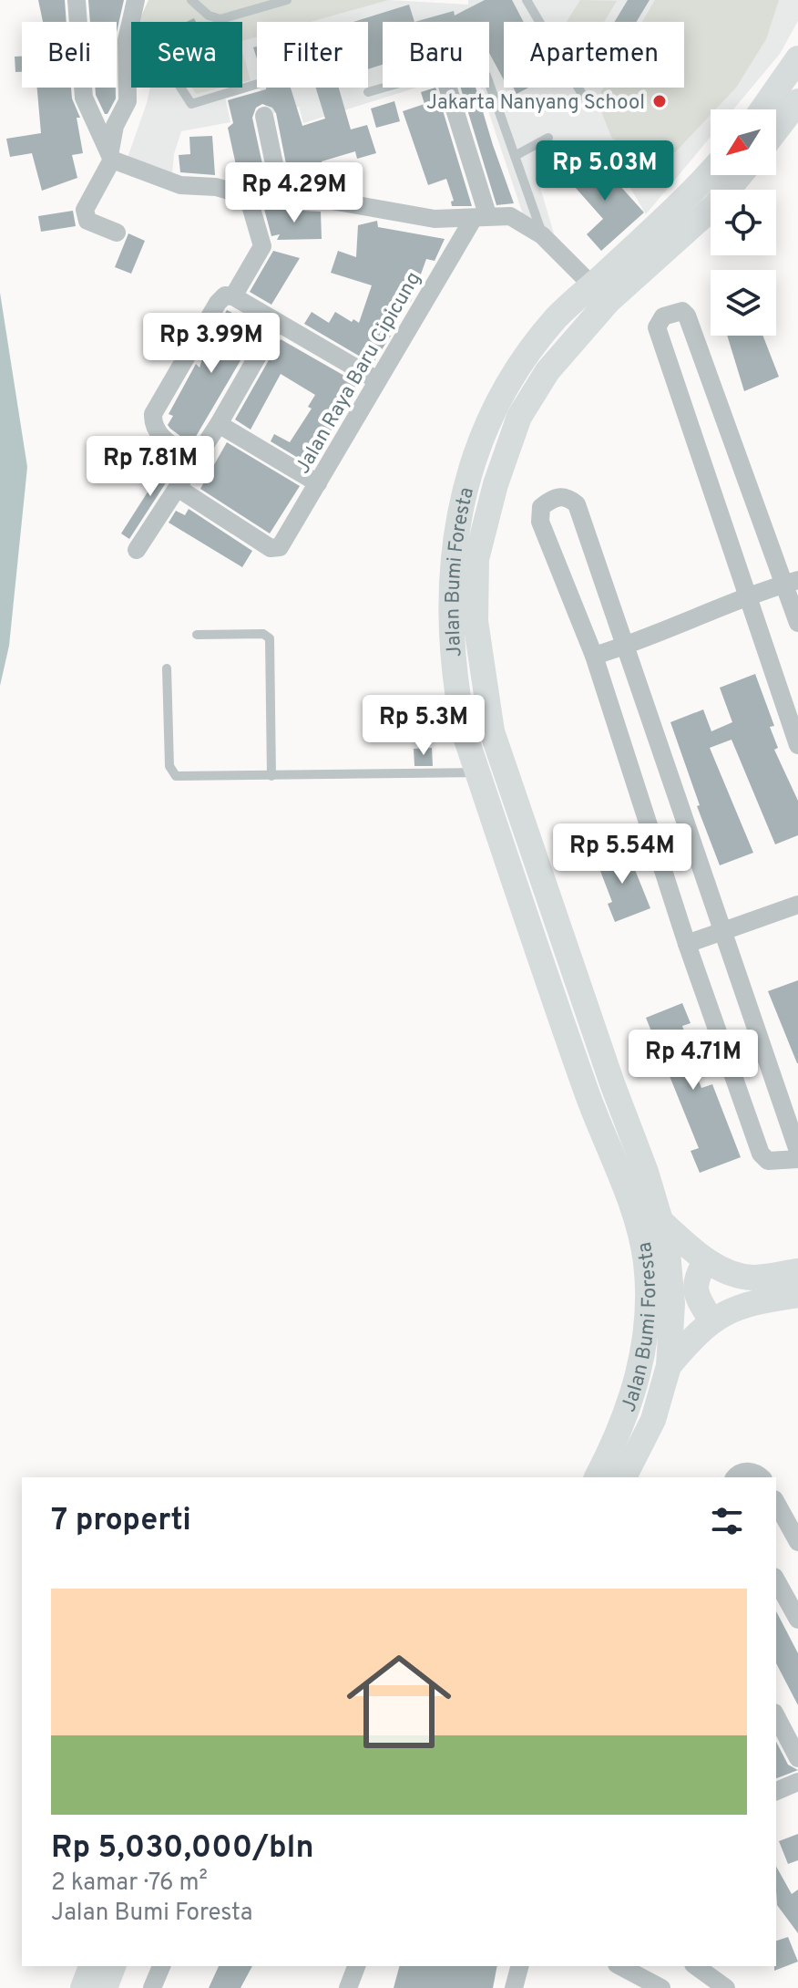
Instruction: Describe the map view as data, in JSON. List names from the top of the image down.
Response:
{
  "streets": {
    "main road": ["Jalan Bumi Foresta"],
    "street": ["Jalan Raya Baru Cipicung"]
  },
  "places": ["Jakarta Nanyang School"],
  "north": "bottom left",
  "page": {
    "chip": [
      "Beli",
      "Sewa",
      "Filter",
      "Baru",
      "Apartemen"
    ],
    "price": [
      "Rp 5.03M",
      "Rp 4.29M",
      "Rp 3.99M",
      "Rp 7.81M",
      "Rp 5.3M",
      "Rp 5.54M",
      "Rp 4.71M"
    ],
    "heading": "7 properti",
    "list": [
      {
        "name": "Rp 5,030,000/bln",
        "note": "2 kamar · 76 m² · Jalan Bumi Foresta"
      }
    ]
  }
}
